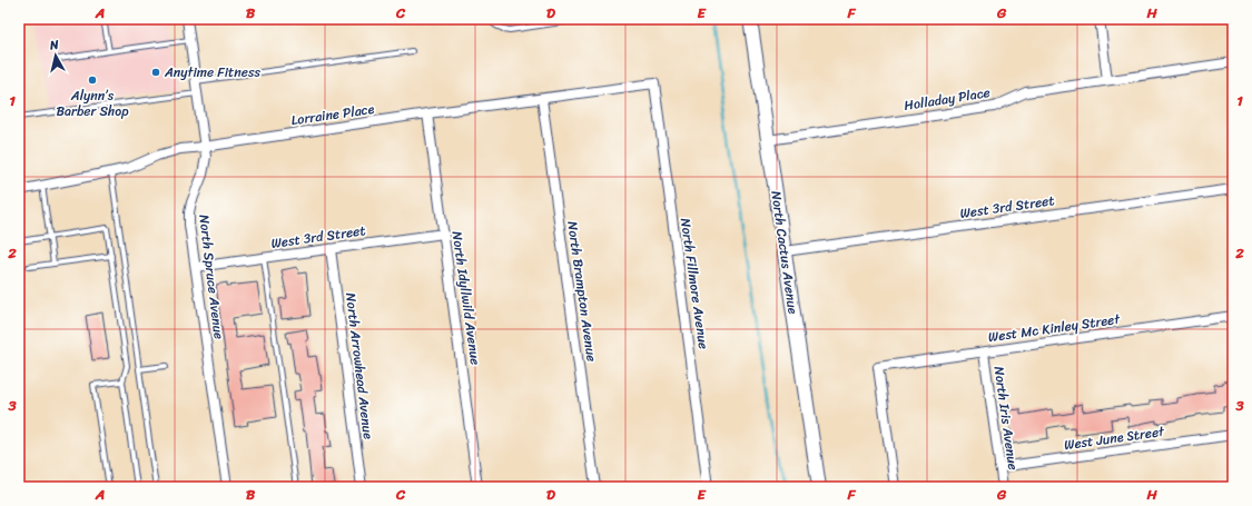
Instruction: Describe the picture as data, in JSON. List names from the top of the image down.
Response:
{
  "streets": {
    "main road": ["North Cactus Avenue"],
    "street": [
      "Holladay Place",
      "Lorraine Place",
      "West 3rd Street",
      "North Spruce Avenue",
      "North Fillmore Avenue",
      "North Brampton Avenue",
      "North Idyllwild Avenue",
      "West Mc Kinley Street",
      "North Arrowhead Avenue",
      "North Iris Avenue",
      "West June Street"
    ]
  },
  "crossings": [
    ["Holladay Place", "North Cactus Avenue"],
    ["Lorraine Place", "North Spruce Avenue"],
    ["Lorraine Place", "North Fillmore Avenue"],
    ["Lorraine Place", "North Brampton Avenue"],
    ["Lorraine Place", "North Idyllwild Avenue"],
    ["West 3rd Street", "North Cactus Avenue"],
    ["West 3rd Street", "North Spruce Avenue"],
    ["West 3rd Street", "North Idyllwild Avenue"],
    ["West 3rd Street", "North Arrowhead Avenue"],
    ["West Mc Kinley Street", "North Iris Avenue"],
    ["North Iris Avenue", "West June Street"]
  ],
  "places": ["Anytime Fitness", "Alynn’s Barber Shop"],
  "north": "top",
  "grid": {
    "columns": [
      "A",
      "B",
      "C",
      "D",
      "E",
      "F",
      "G",
      "H"
    ],
    "rows": ["1", "2", "3"]
  }
}
